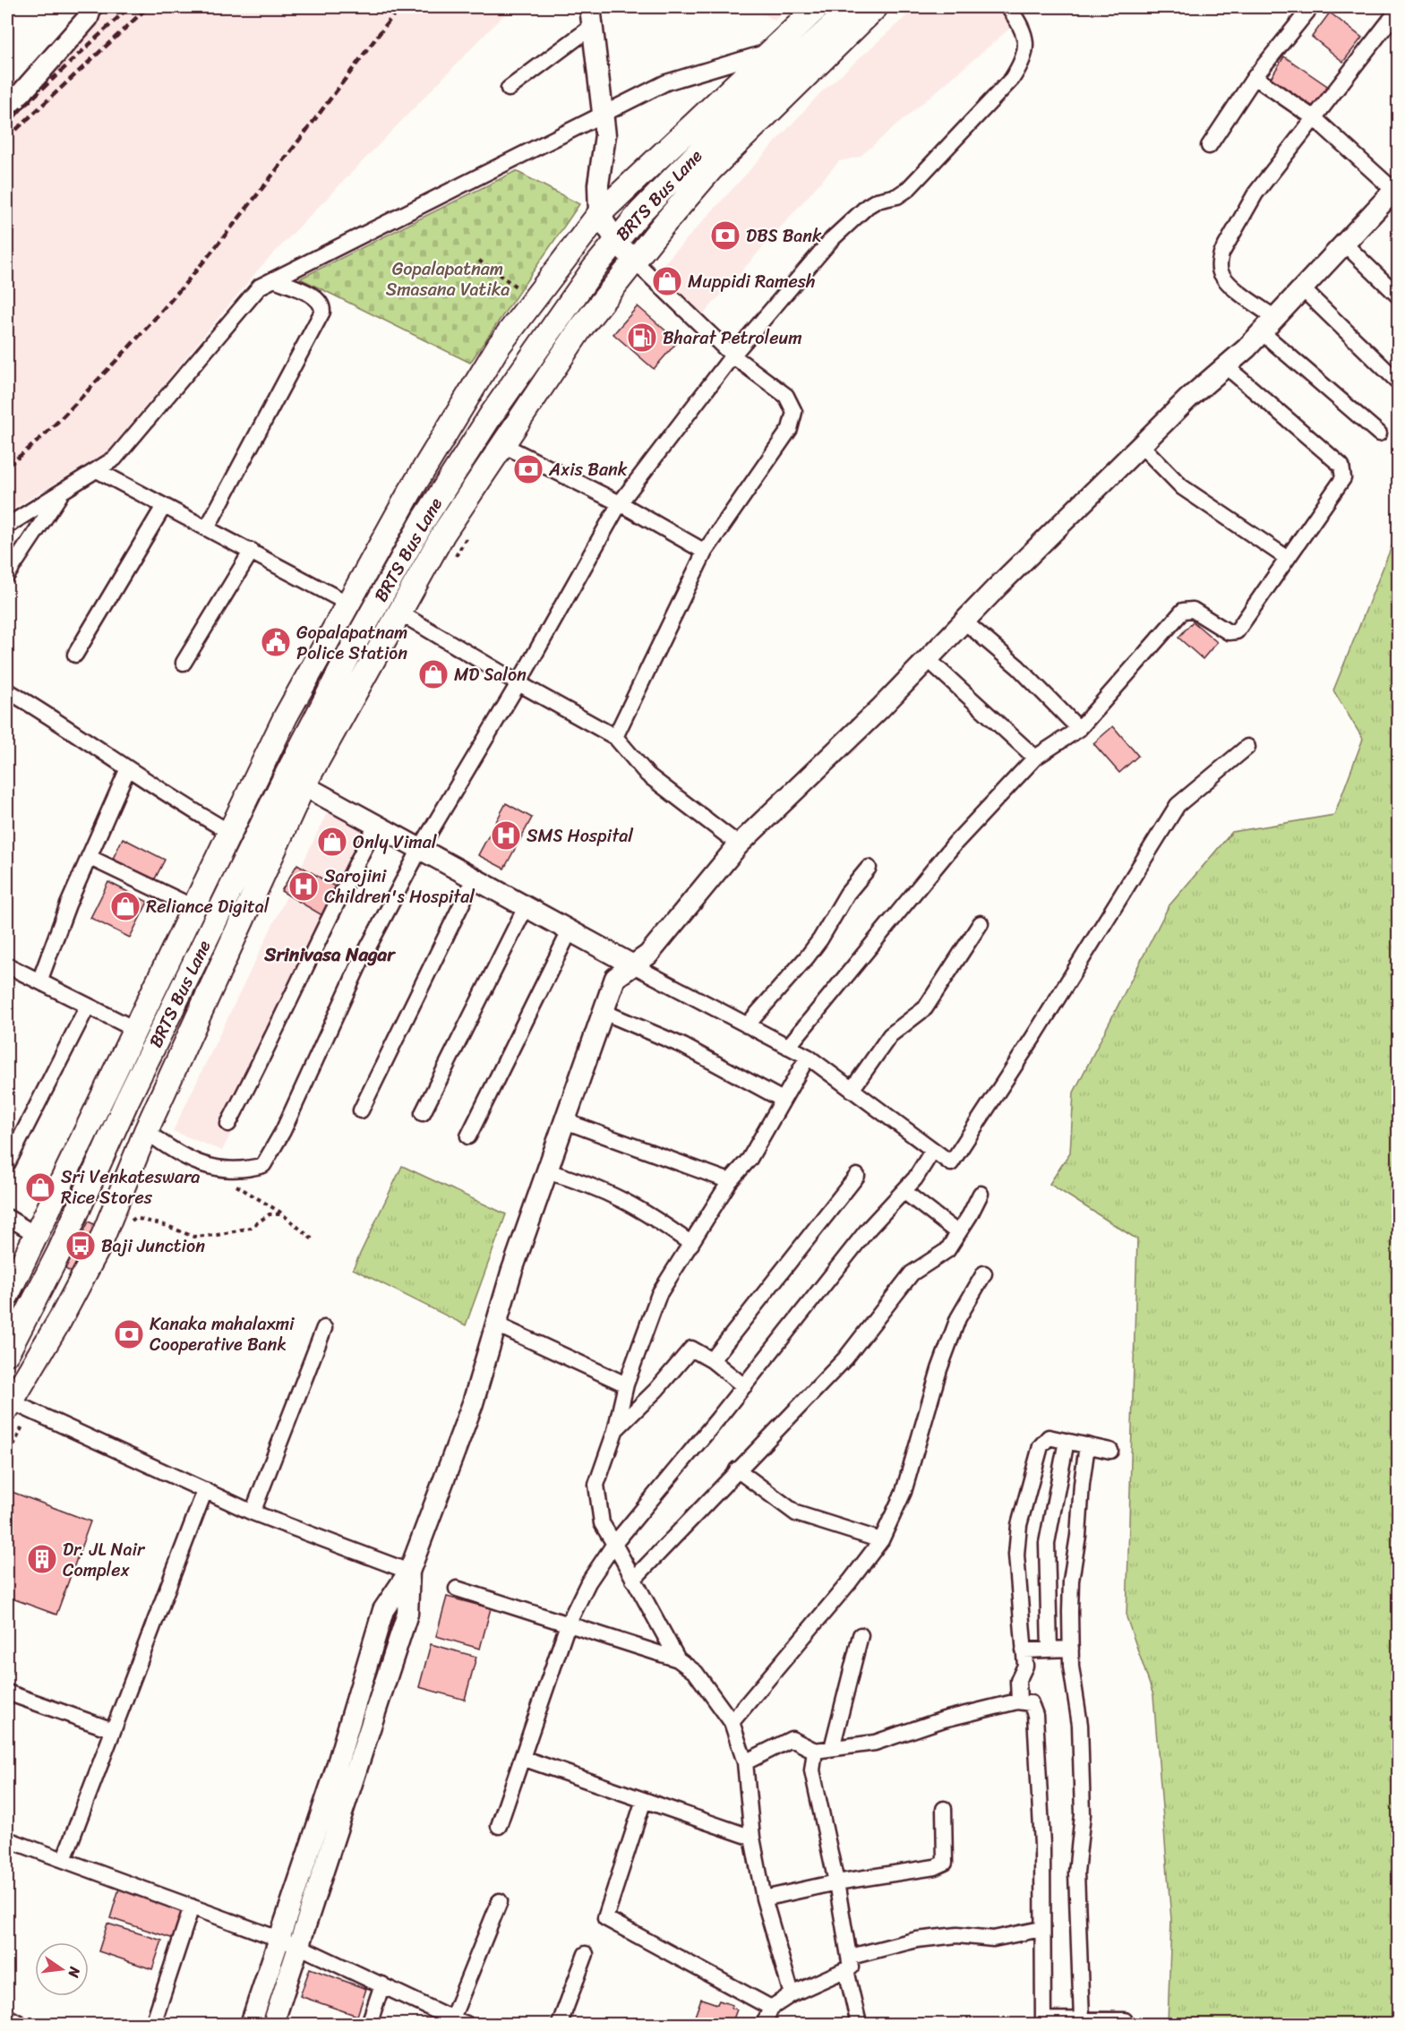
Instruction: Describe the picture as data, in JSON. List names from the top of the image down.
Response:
{
  "streets": {
    "main road": ["BRTS Bus Lane"]
  },
  "districts": ["Srinivasa Nagar"],
  "parks": ["Gopalapatnam Smasana Vatika"],
  "places": {
    "bank": ["DBS Bank", "Axis Bank", "Kanaka mahalaxmi Cooperative Bank"],
    "shop": [
      "Muppidi Ramesh",
      "MD Salon",
      "Only Vimal",
      "Reliance Digital",
      "Sri Venkateswara Rice Stores"
    ],
    "fuel station": ["Bharat Petroleum"],
    "public building": ["Gopalapatnam Police Station"],
    "hospital": ["SMS Hospital", "Sarojini Children's Hospital"],
    "bus stop": ["Baji Junction"],
    "building": ["Dr. JL Nair Complex"]
  },
  "north": "right"
}
